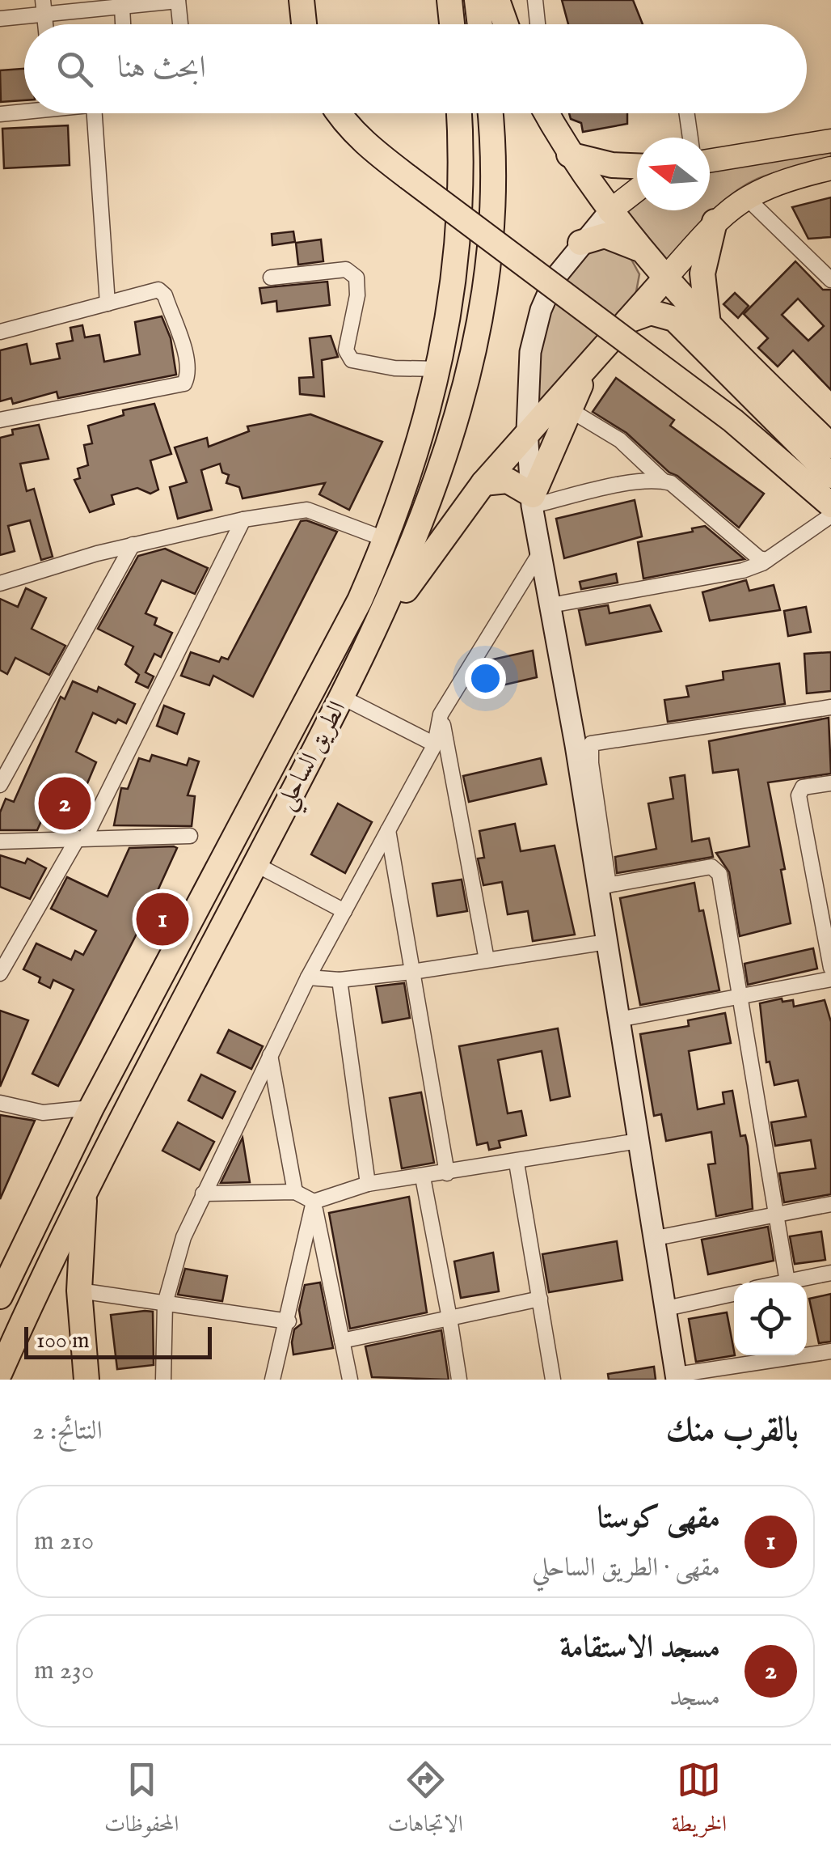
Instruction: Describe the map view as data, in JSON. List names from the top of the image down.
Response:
{
  "streets": {
    "highway": ["الطريق الساحلي"]
  },
  "scale_bar": "100 m",
  "north": "left",
  "page": {
    "search": "ابحث هنا",
    "pins": ["2", "1"],
    "scale": "100 m",
    "heading": ["بالقرب منك", "النتائج: 2"],
    "list": [
      {
        "mark": "1",
        "name": "مقهى كوستا",
        "note": "مقهى · الطريق الساحلي",
        "value": "210 m"
      },
      {
        "mark": "2",
        "name": "مسجد الاستقامة",
        "note": "مسجد",
        "value": "230 m"
      }
    ],
    "nav": ["الخريطة", "الاتجاهات", "المحفوظات"]
  }
}
